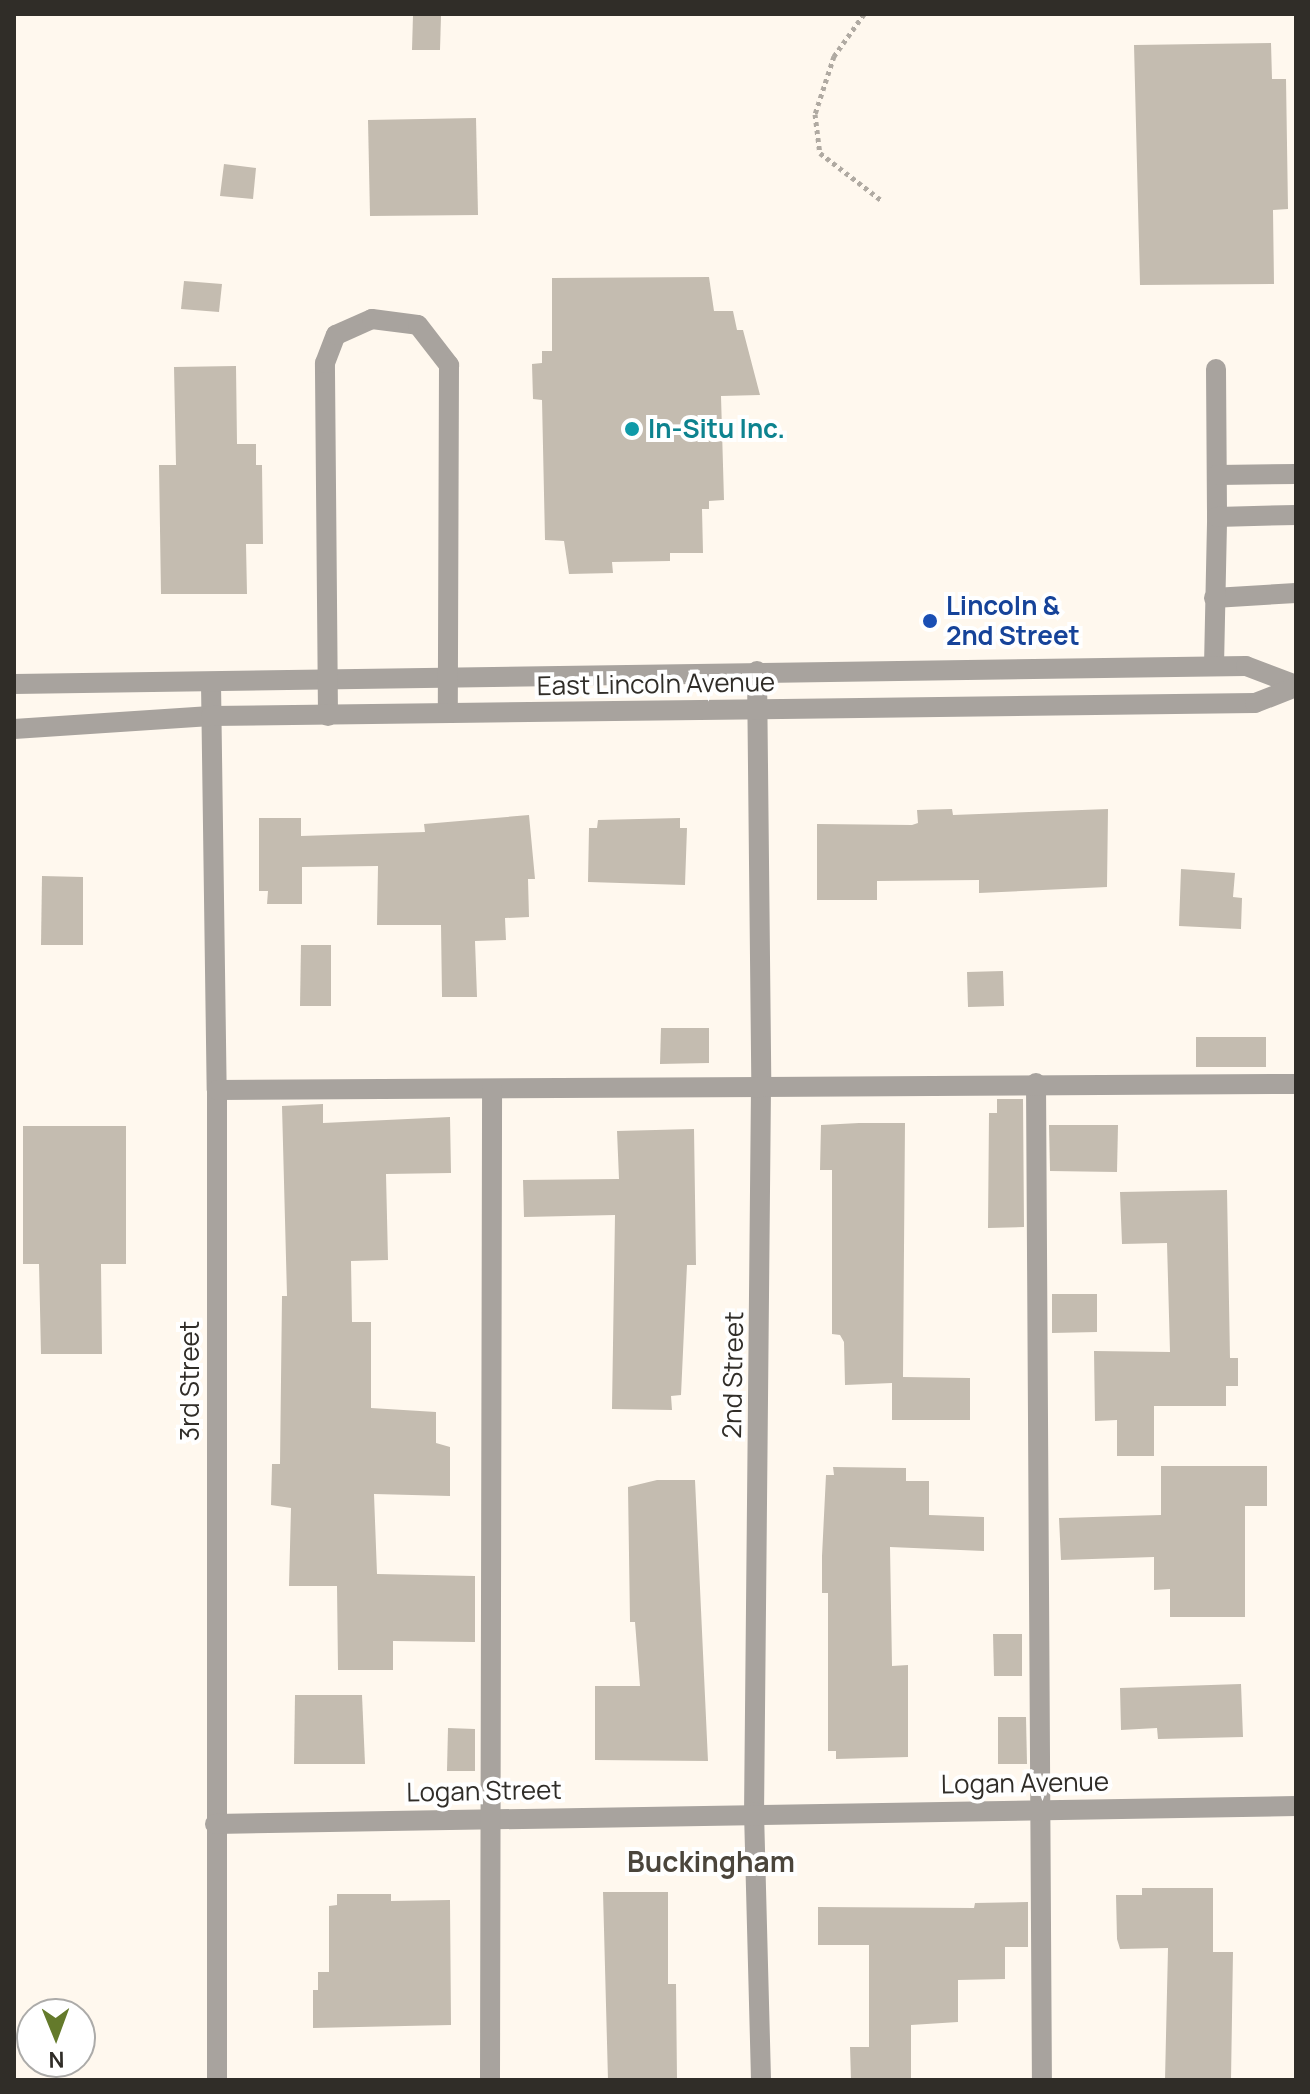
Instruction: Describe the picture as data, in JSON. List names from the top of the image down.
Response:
{
  "streets": {
    "street": [
      "East Lincoln Avenue",
      "2nd Street",
      "3rd Street",
      "Logan Avenue",
      "Logan Street"
    ]
  },
  "crossings": [
    ["East Lincoln Avenue", "2nd Street"],
    ["East Lincoln Avenue", "3rd Street"],
    ["2nd Street", "Logan Avenue"],
    ["2nd Street", "Logan Street"],
    ["3rd Street", "Logan Street"],
    ["Logan Avenue", "Logan Street"]
  ],
  "districts": ["Buckingham"],
  "places": ["In-Situ Inc.", "Lincoln & 2nd Street"],
  "north": "bottom"
}
